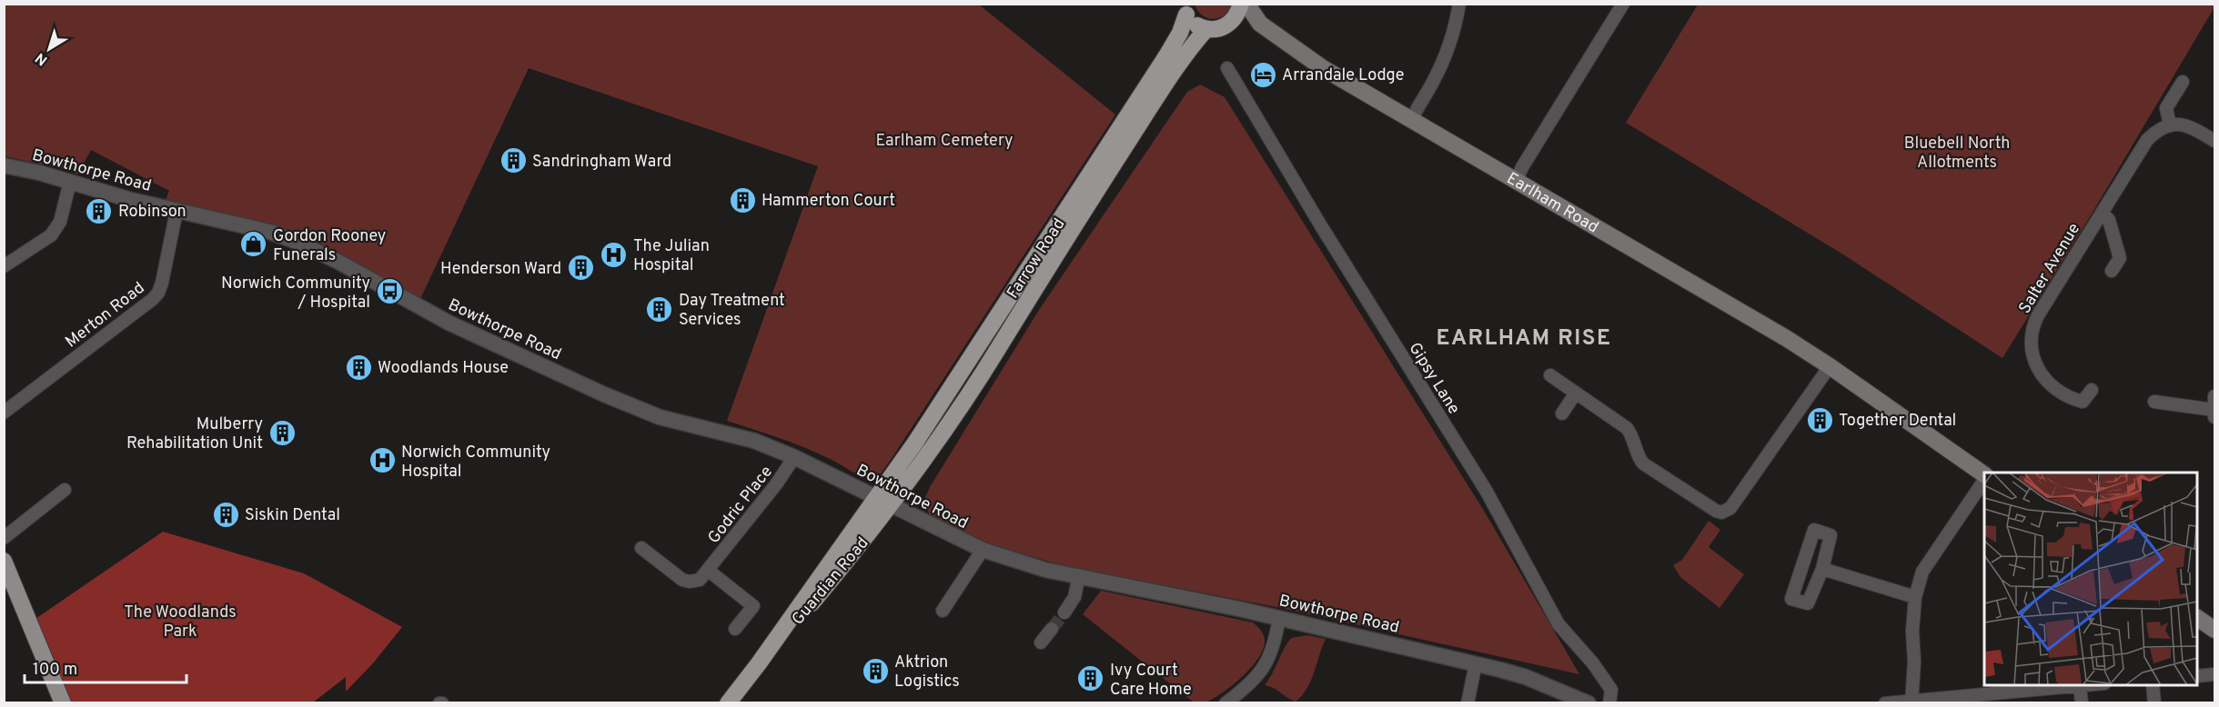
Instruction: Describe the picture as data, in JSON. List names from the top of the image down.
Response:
{
  "streets": {
    "highway": ["Farrow Road", "Guardian Road"],
    "main road": ["Earlham Road"],
    "street": [
      "Bowthorpe Road",
      "Salter Avenue",
      "Merton Road",
      "Gipsy Lane",
      "Godric Place"
    ]
  },
  "crossings": [
    ["Bowthorpe Road", "Farrow Road"],
    ["Bowthorpe Road", "Merton Road"],
    ["Bowthorpe Road", "Godric Place"],
    ["Bowthorpe Road", "Guardian Road"],
    ["Farrow Road", "Guardian Road"]
  ],
  "districts": ["EARLHAM RISE"],
  "parks": ["Earlham Cemetery", "Bluebell North Allotments", "The Woodlands Park"],
  "places": {
    "hotel": ["Arrandale Lodge"],
    "building": [
      "Sandringham Ward",
      "Hammerton Court",
      "Robinson",
      "Henderson Ward",
      "Day Treatment Services",
      "Woodlands House",
      "Together Dental",
      "Mulberry Rehabilitation Unit",
      "Siskin Dental",
      "Aktrion Logistics",
      "Ivy Court Care Home"
    ],
    "shop": ["Gordon Rooney Funerals"],
    "hospital": ["The Julian Hospital", "Norwich Community Hospital"],
    "bus stop": ["Norwich Community / Hospital"]
  },
  "scale_bar": "100 m",
  "north": "bottom left"
}
